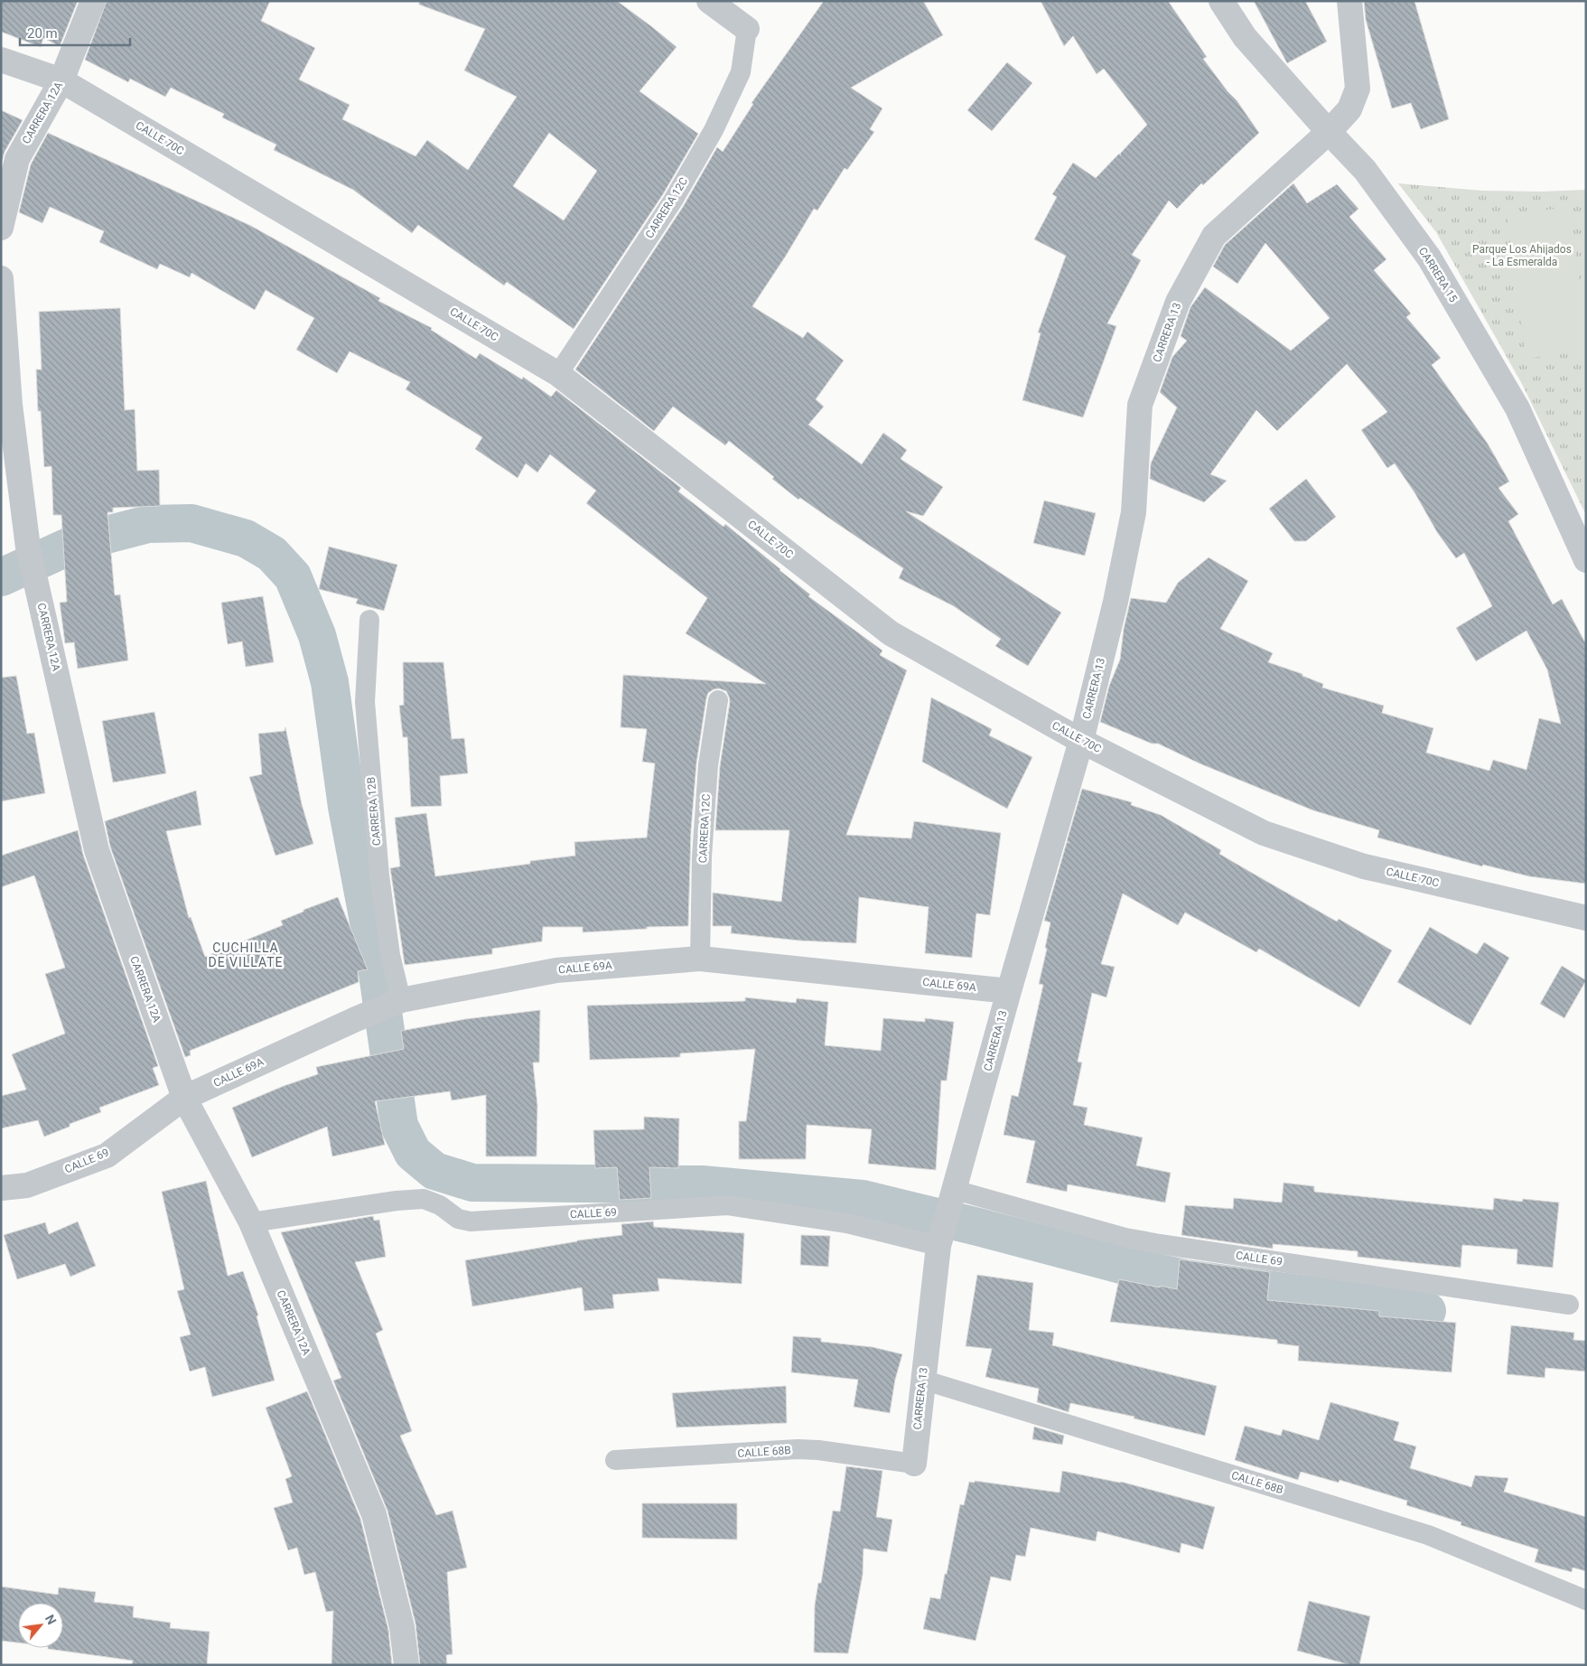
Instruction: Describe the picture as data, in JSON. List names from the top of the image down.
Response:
{
  "streets": {
    "street": [
      "CARRERA 12A",
      "CALLE 70C",
      "CARRERA 15",
      "CARRERA 13",
      "CALLE 69A",
      "CALLE 69"
    ],
    "lane": ["CARRERA 12C", "CARRERA 12B", "CALLE 68B"]
  },
  "crossings": [
    ["CARRERA 12A", "CALLE 70C"],
    ["CARRERA 12A", "CALLE 69A"],
    ["CARRERA 12A", "CALLE 69"],
    ["CALLE 70C", "CARRERA 12C"],
    ["CALLE 70C", "CARRERA 13"],
    ["CARRERA 12C", "CALLE 69A"],
    ["CARRERA 15", "CARRERA 13"],
    ["CARRERA 13", "CALLE 69A"],
    ["CARRERA 13", "CALLE 69"],
    ["CARRERA 13", "CALLE 68B"],
    ["CARRERA 12B", "CALLE 69A"],
    ["CALLE 69A", "CALLE 69"]
  ],
  "districts": ["CUCHILLA DE VILLATE"],
  "parks": ["Parque Los Ahijados - La Esmeralda"],
  "scale_bar": "20 m",
  "north": "top right"
}
